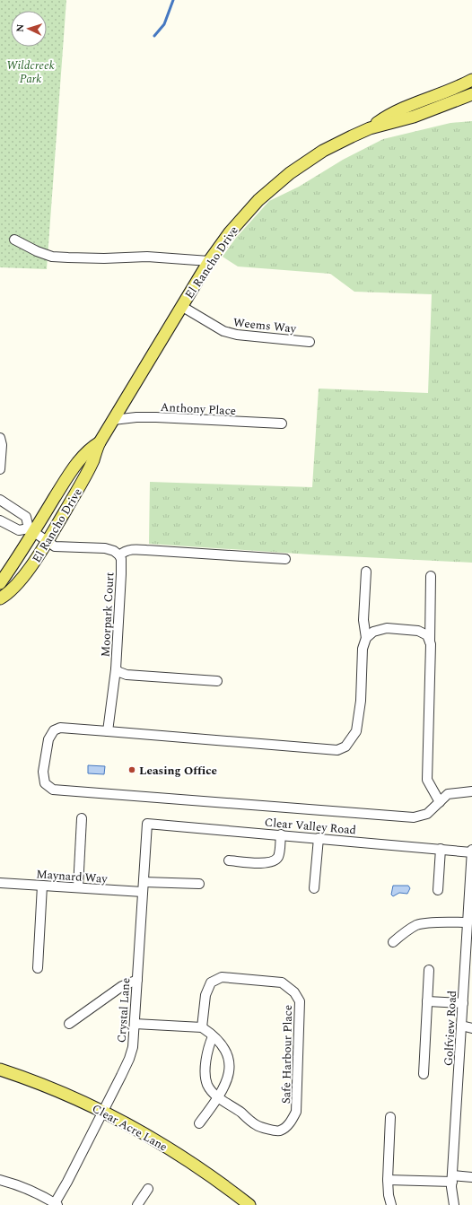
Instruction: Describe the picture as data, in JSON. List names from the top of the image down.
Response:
{
  "streets": {
    "main road": ["El Rancho Drive", "Clear Acre Lane"],
    "street": [
      "Weems Way",
      "Anthony Place",
      "Moorpark Court",
      "Clear Valley Road",
      "Maynard Way",
      "Crystal Lane",
      "Golfview Road",
      "Safe Harbour Place"
    ]
  },
  "crossings": [
    ["El Rancho Drive", "Weems Way"],
    ["El Rancho Drive", "Anthony Place"],
    ["Clear Valley Road", "Crystal Lane"],
    ["Clear Valley Road", "Golfview Road"],
    ["Maynard Way", "Crystal Lane"],
    ["Crystal Lane", "Clear Acre Lane"]
  ],
  "parks": ["Wildcreek Park"],
  "places": ["Leasing Office"],
  "north": "left"
}
